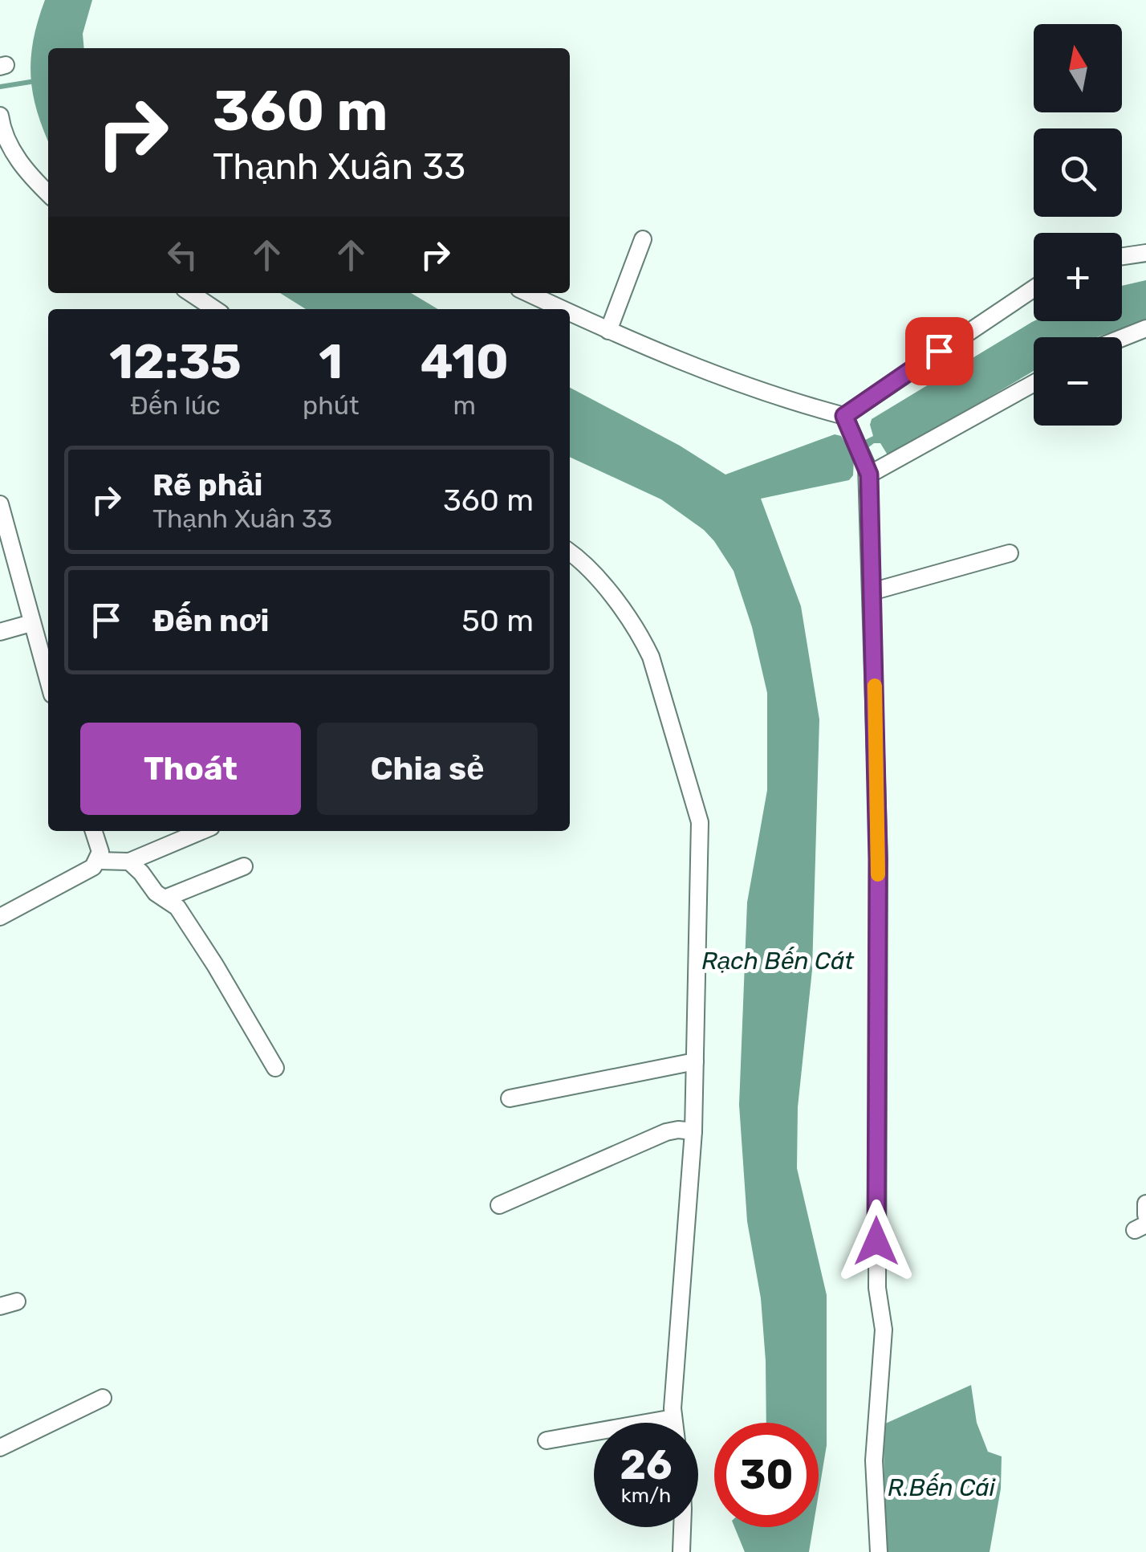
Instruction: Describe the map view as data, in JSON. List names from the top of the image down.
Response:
{
  "water": ["Rạch Bến Cát", "R.Bến Cái"],
  "north": "top",
  "page": {
    "map_buttons": ["+", "−"],
    "turn": ["360 m", "Thạnh Xuân 33"],
    "eta": [
      "12:35",
      "Đến lúc",
      "1",
      "phút",
      "410",
      "m"
    ],
    "list": [
      {
        "name": "Rẽ phải",
        "note": "Thạnh Xuân 33",
        "value": "360 m"
      },
      {
        "name": "Đến nơi",
        "value": "50 m"
      }
    ],
    "buttons": ["Thoát", "Chia sẻ"],
    "speed": "26 km/h",
    "limit": "30"
  }
}
